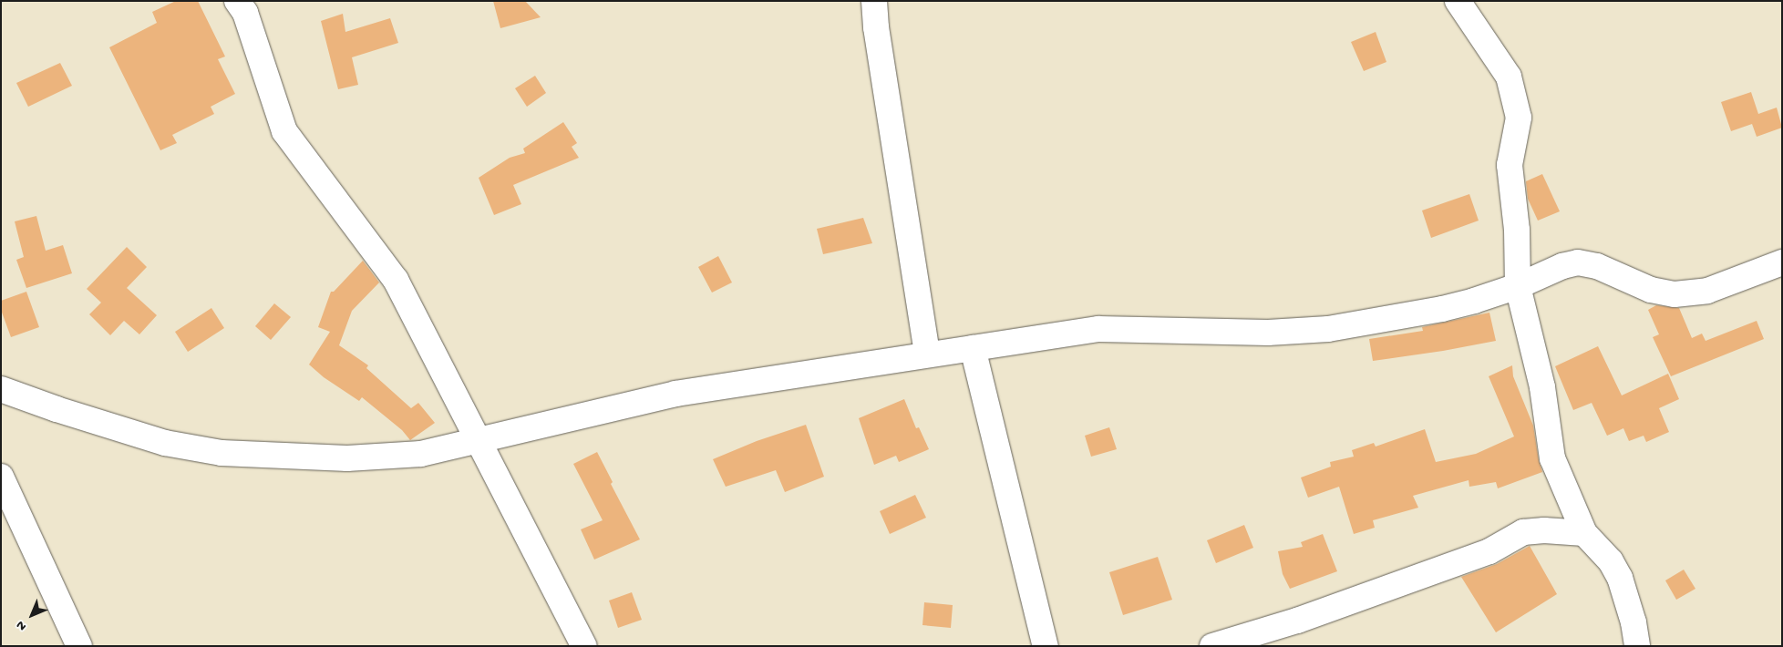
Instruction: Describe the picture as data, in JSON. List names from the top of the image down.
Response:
{
  "north": "bottom left"
}
